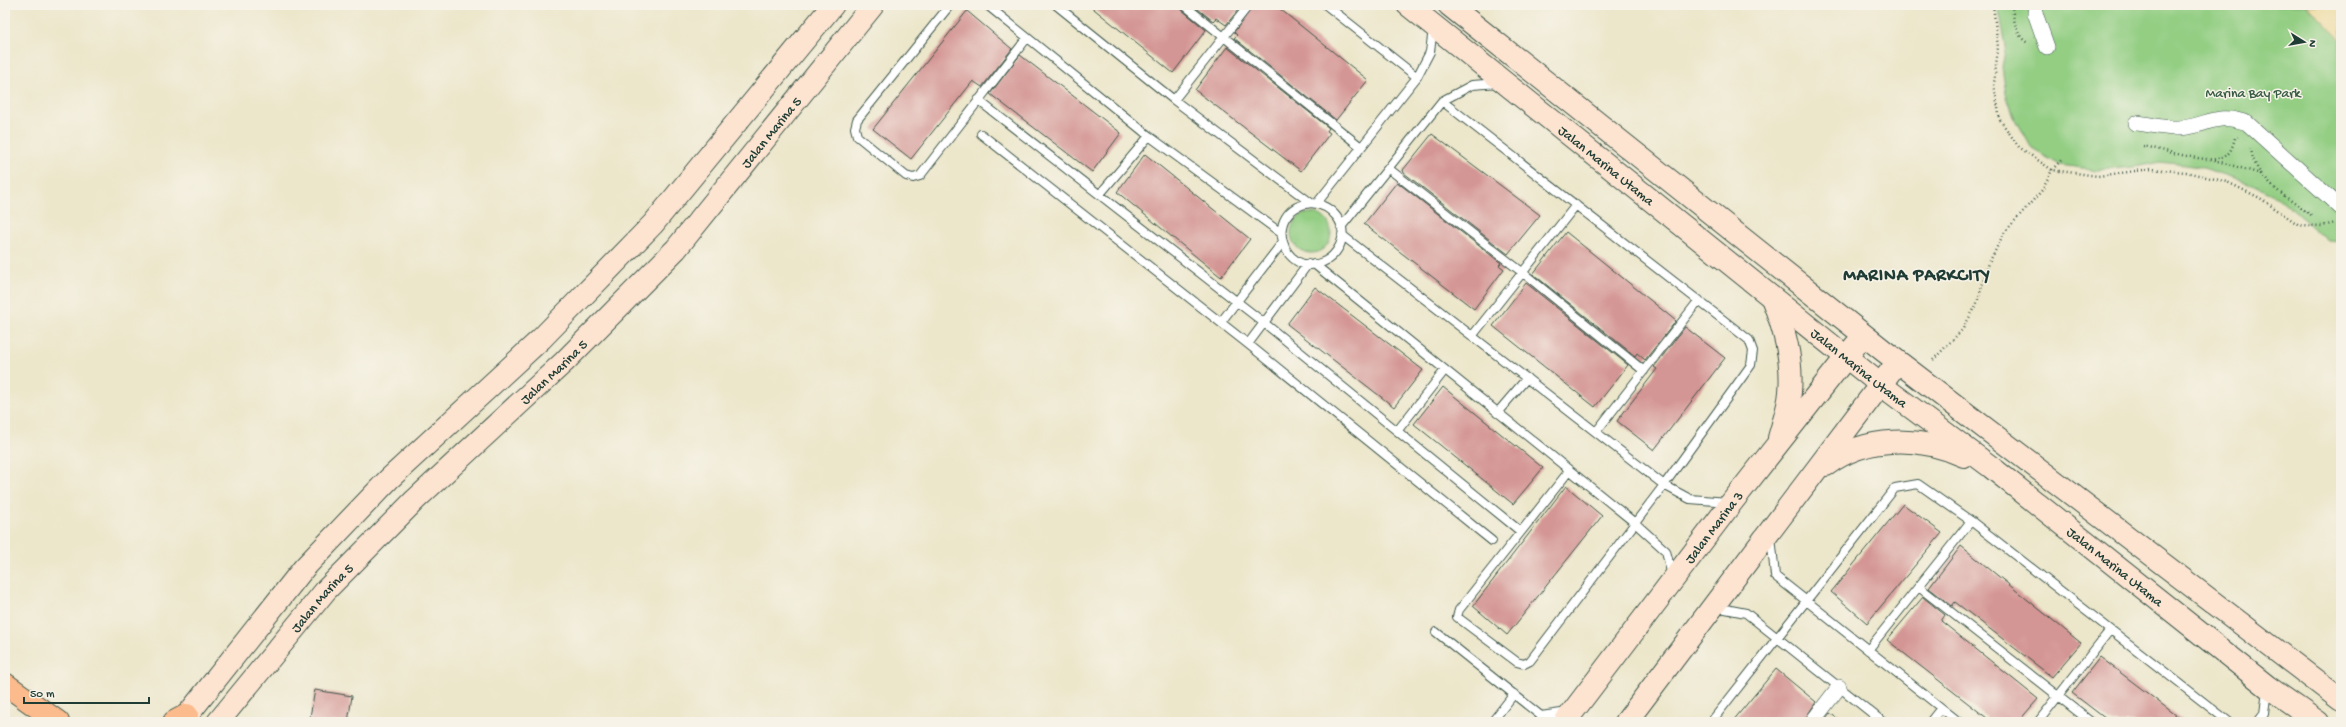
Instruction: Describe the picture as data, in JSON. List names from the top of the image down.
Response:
{
  "streets": {
    "street": ["Jalan Marina 5", "Jalan Marina Utama", "Jalan Marina 3"]
  },
  "crossings": [
    ["Jalan Marina Utama", "Jalan Marina 3"]
  ],
  "districts": ["MARINA PARKCITY"],
  "parks": ["Marina Bay Park"],
  "scale_bar": "50 m",
  "north": "right"
}
